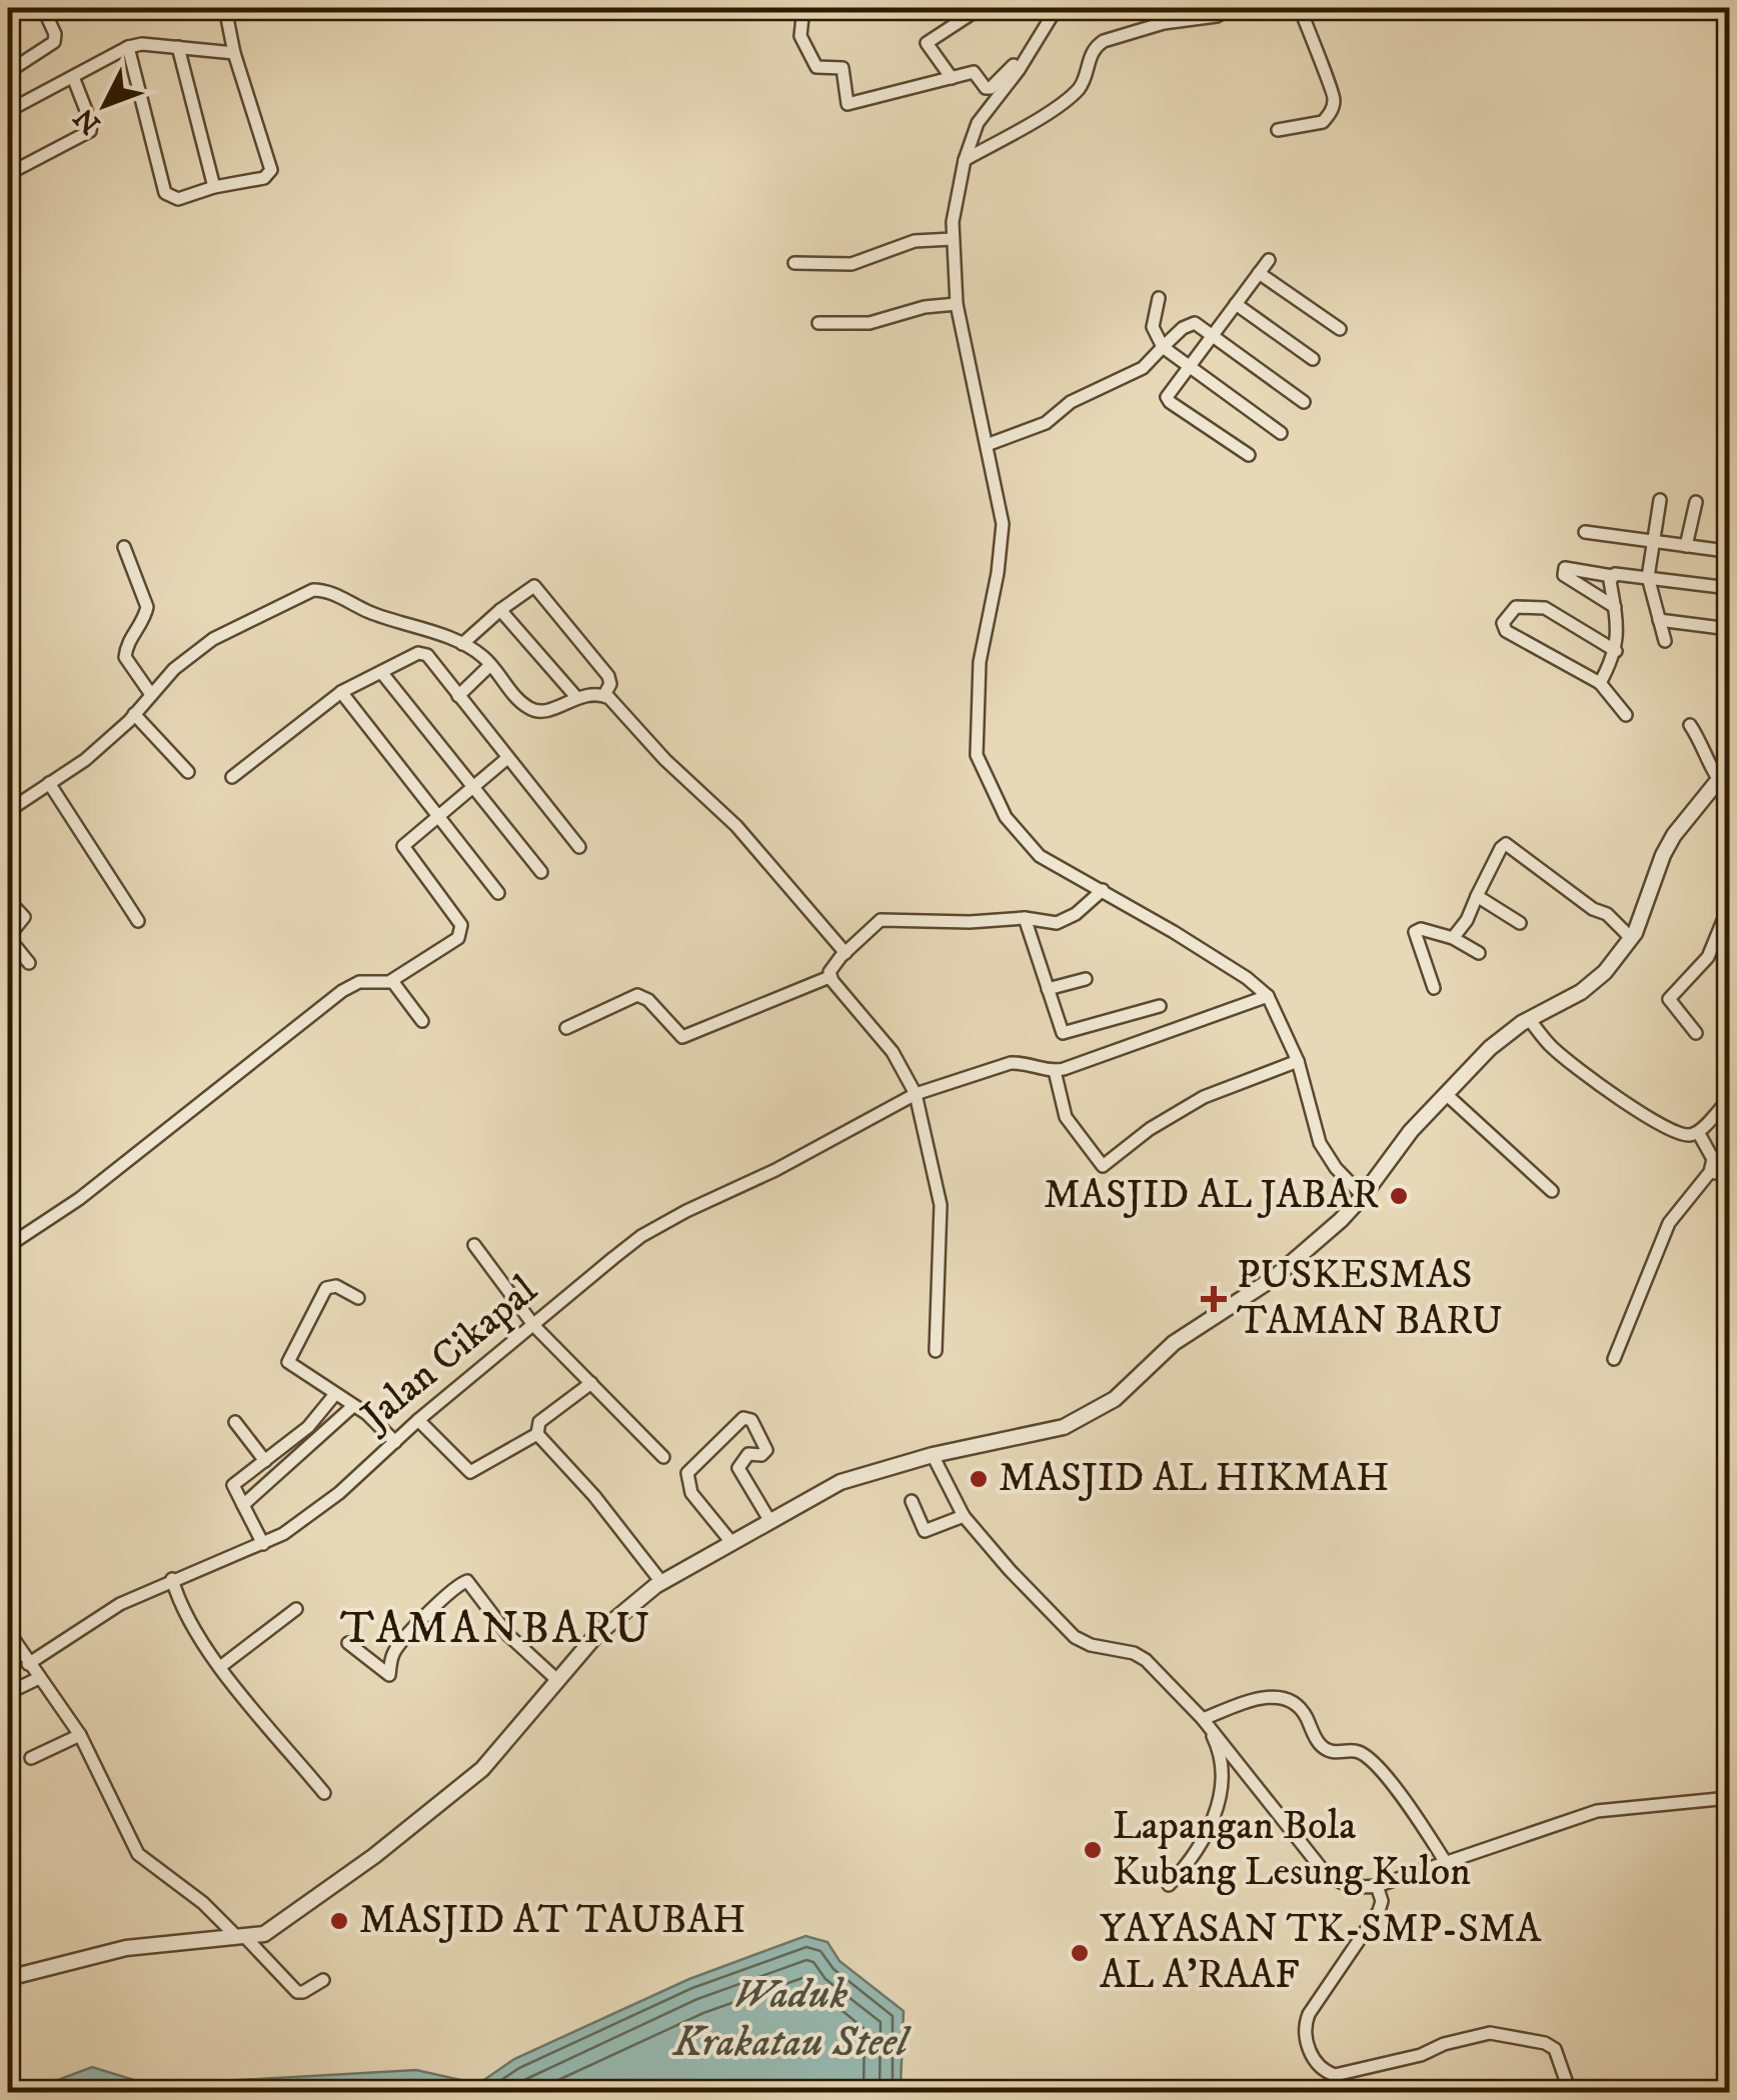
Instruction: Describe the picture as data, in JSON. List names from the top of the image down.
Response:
{
  "streets": {
    "street": ["Jalan Cikapal"]
  },
  "districts": ["TAMANBARU"],
  "water": ["Waduk Krakatau Steel"],
  "places": {
    "other": [
      "MASJID AL JABAR",
      "MASJID AL HIKMAH",
      "Lapangan Bola Kubang Lesung Kulon",
      "MASJID AT TAUBAH",
      "YAYASAN TK-SMP-SMA AL A'RAAF"
    ],
    "health": ["PUSKESMAS TAMAN BARU"]
  },
  "north": "bottom left"
}
